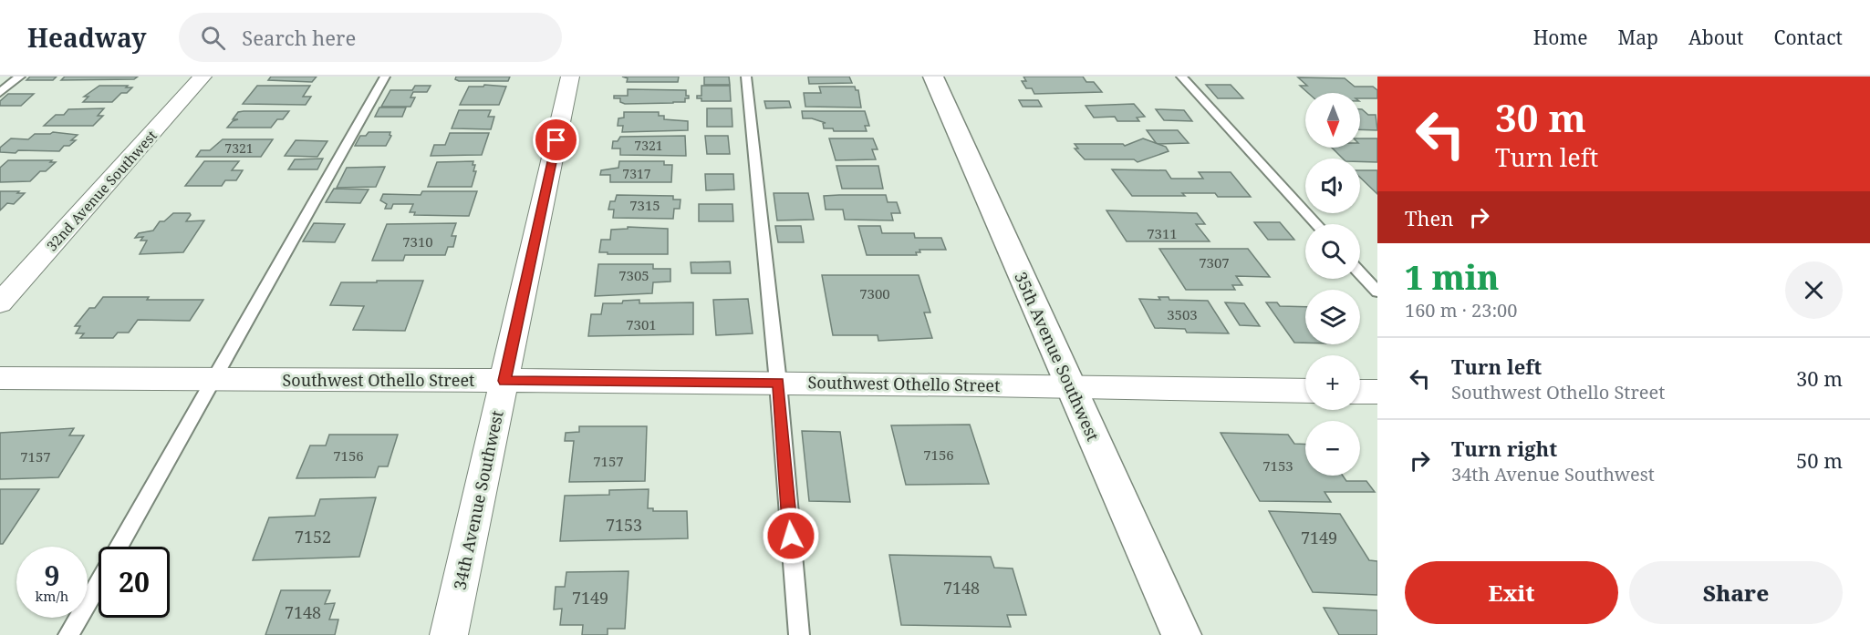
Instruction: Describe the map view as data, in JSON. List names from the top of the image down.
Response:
{
  "streets": {
    "main road": ["35th Avenue Southwest"],
    "street": ["32nd Avenue Southwest", "Southwest Othello Street", "34th Avenue Southwest"]
  },
  "crossings": [
    ["35th Avenue Southwest", "Southwest Othello Street"],
    ["Southwest Othello Street", "34th Avenue Southwest"]
  ],
  "house_numbers": [
    "7321",
    "7321",
    "7317",
    "7315",
    "7311",
    "7310",
    "7307",
    "7305",
    "7300",
    "3503",
    "7301",
    "7156",
    "7156",
    "7157",
    "7157",
    "7153",
    "7153",
    "7152",
    "7149",
    "7148",
    "7149",
    "7148"
  ],
  "north": "bottom",
  "page": {
    "header": "Headway",
    "search": "Search here",
    "nav": [
      "Home",
      "Map",
      "About",
      "Contact"
    ],
    "turn": ["30 m", "Turn left"],
    "map_buttons": ["+", "−"],
    "then": "Then",
    "heading": ["1 min", "160 m · 23:00"],
    "list": [
      {
        "name": "Turn left",
        "note": "Southwest Othello Street",
        "value": "30 m"
      },
      {
        "name": "Turn right",
        "note": "34th Avenue Southwest",
        "value": "50 m"
      }
    ],
    "speed": "9 km/h",
    "limit": "20",
    "buttons": ["Exit", "Share"]
  }
}
